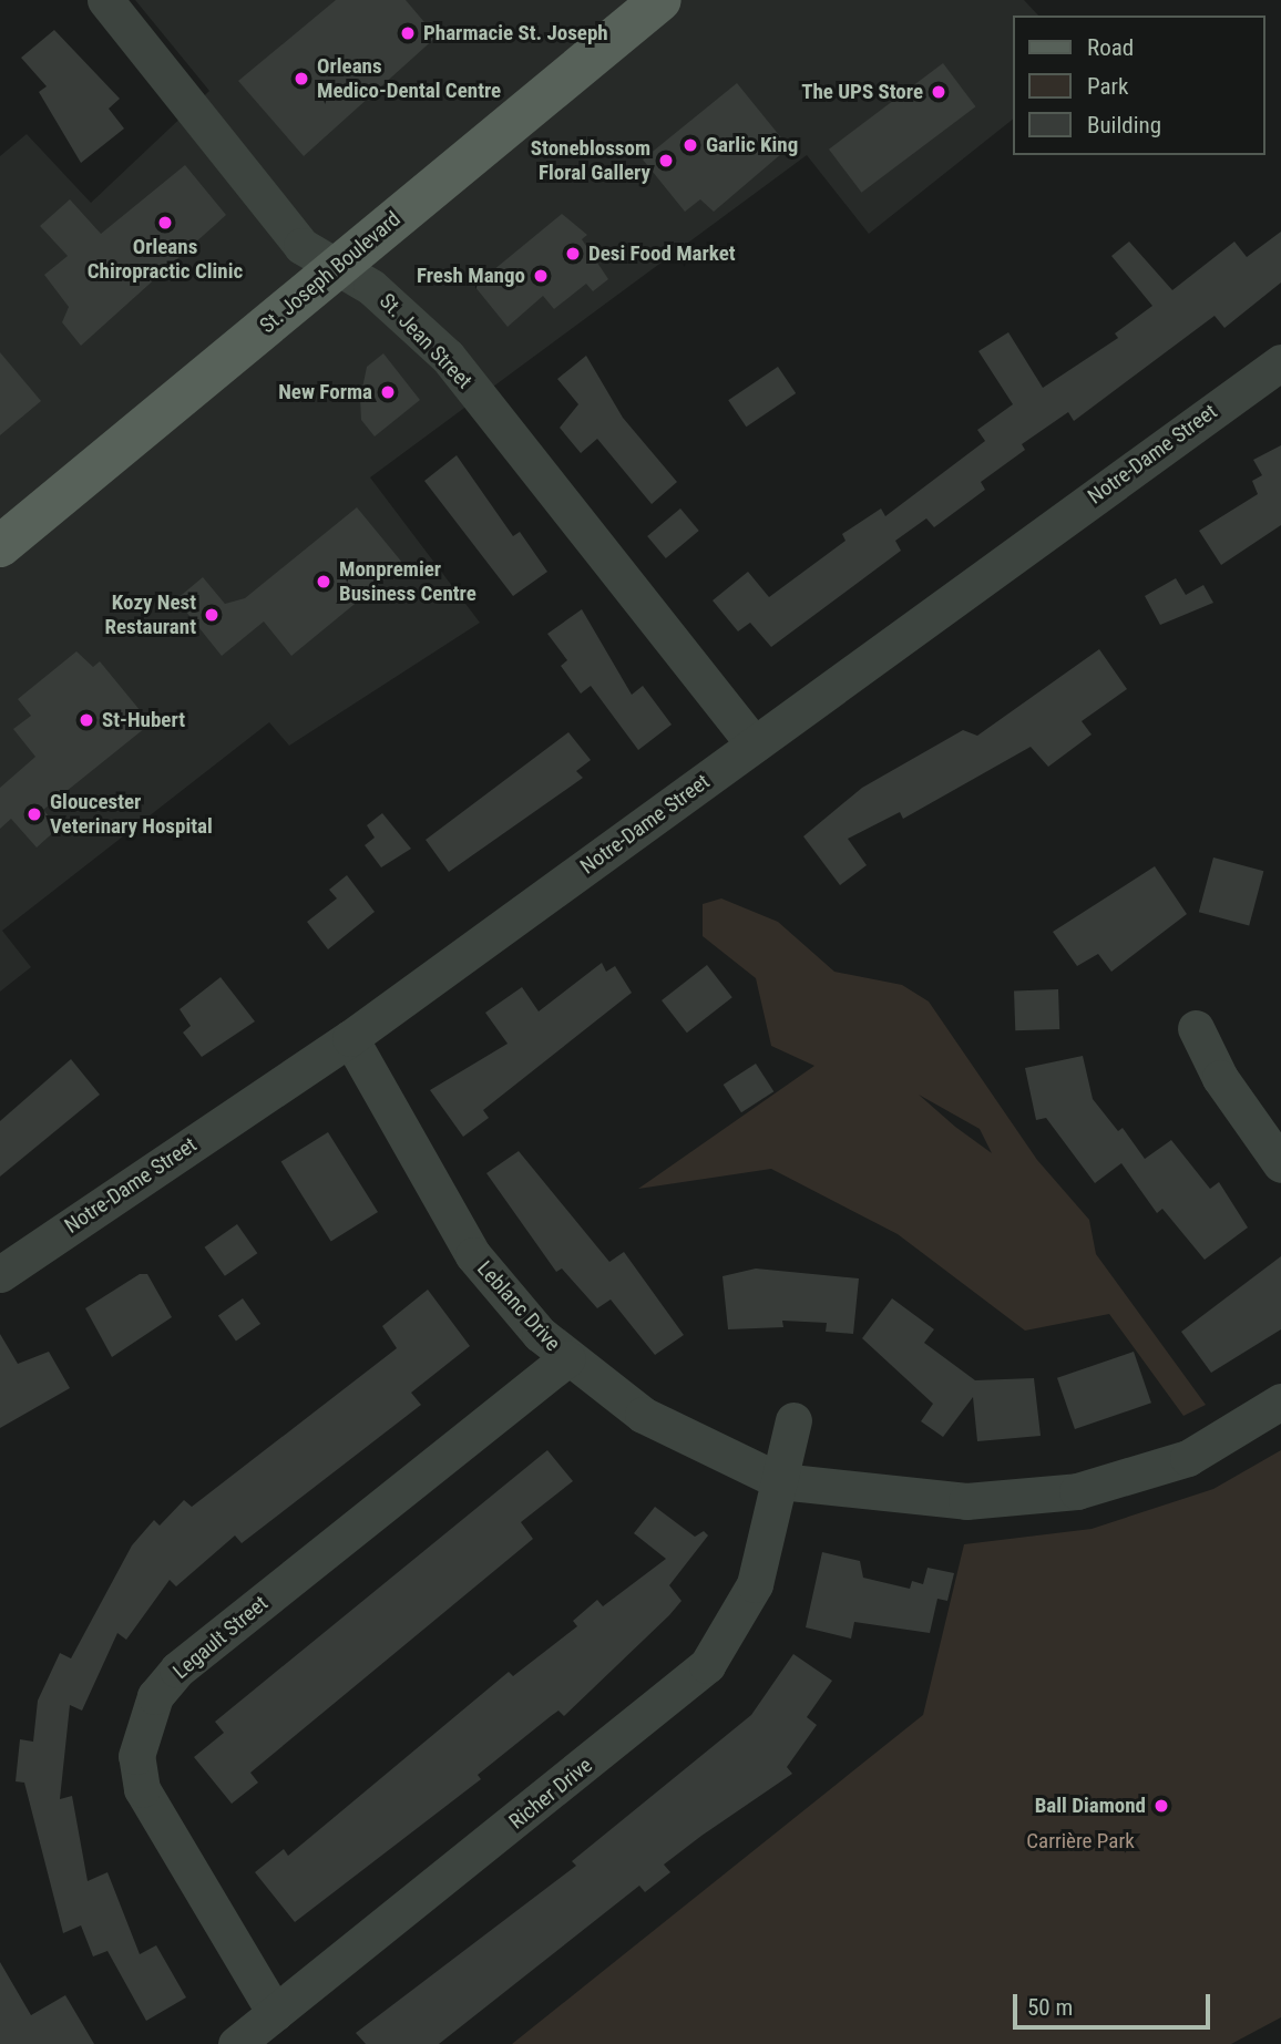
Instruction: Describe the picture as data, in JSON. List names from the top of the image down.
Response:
{
  "streets": {
    "main road": ["St. Joseph Boulevard"],
    "street": [
      "St. Jean Street",
      "Notre-Dame Street",
      "Leblanc Drive",
      "Legault Street",
      "Richer Drive"
    ]
  },
  "crossings": [
    ["St. Joseph Boulevard", "St. Jean Street"],
    ["St. Jean Street", "Notre-Dame Street"],
    ["Notre-Dame Street", "Leblanc Drive"],
    ["Leblanc Drive", "Legault Street"],
    ["Leblanc Drive", "Richer Drive"],
    ["Legault Street", "Richer Drive"]
  ],
  "parks": ["Carrière Park"],
  "places": [
    "Pharmacie St. Joseph",
    "Orleans Medico-Dental Centre",
    "The UPS Store",
    "Garlic King",
    "Stoneblossom Floral Gallery",
    "Orleans Chiropractic Clinic",
    "Desi Food Market",
    "Fresh Mango",
    "New Forma",
    "Monpremier Business Centre",
    "Kozy Nest Restaurant",
    "St-Hubert",
    "Gloucester Veterinary Hospital",
    "Ball Diamond"
  ],
  "legend": ["Road", "Park", "Building"],
  "scale_bar": "50 m"
}
